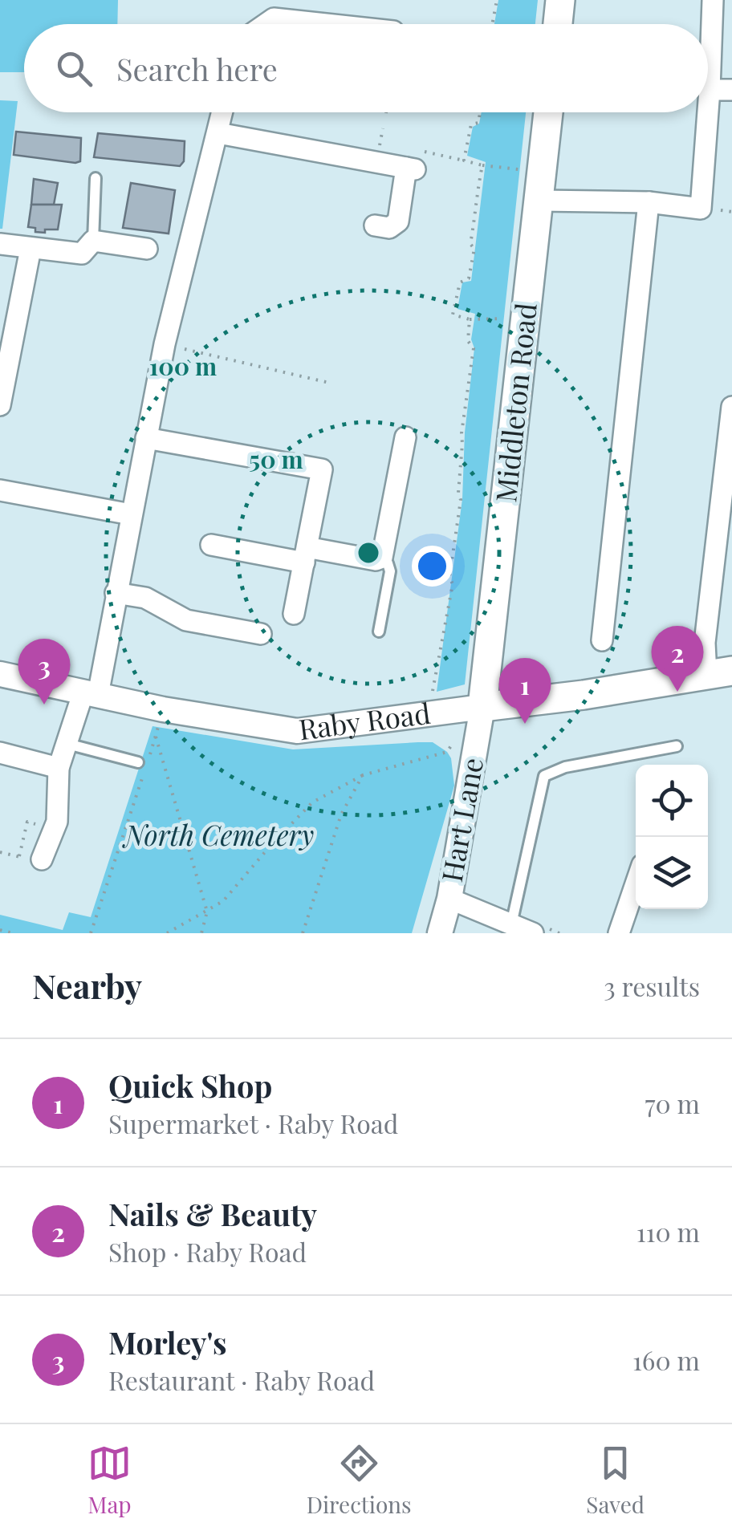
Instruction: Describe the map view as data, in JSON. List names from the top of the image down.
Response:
{
  "streets": {
    "main road": ["Middleton Road", "Raby Road"],
    "street": ["Hart Lane"]
  },
  "crossings": [
    ["Middleton Road", "Raby Road"],
    ["Middleton Road", "Hart Lane"],
    ["Raby Road", "Hart Lane"]
  ],
  "parks": ["North Cemetery"],
  "page": {
    "search": "Search here",
    "pins": ["2", "3", "1"],
    "heading": ["Nearby", "3 results"],
    "list": [
      {
        "mark": "1",
        "name": "Quick Shop",
        "note": "Supermarket · Raby Road",
        "value": "70 m"
      },
      {
        "mark": "2",
        "name": "Nails & Beauty",
        "note": "Shop · Raby Road",
        "value": "110 m"
      },
      {
        "mark": "3",
        "name": "Morley's",
        "note": "Restaurant · Raby Road",
        "value": "160 m"
      }
    ],
    "nav": ["Map", "Directions", "Saved"]
  },
  "rings": ["100 m", "50 m"]
}
